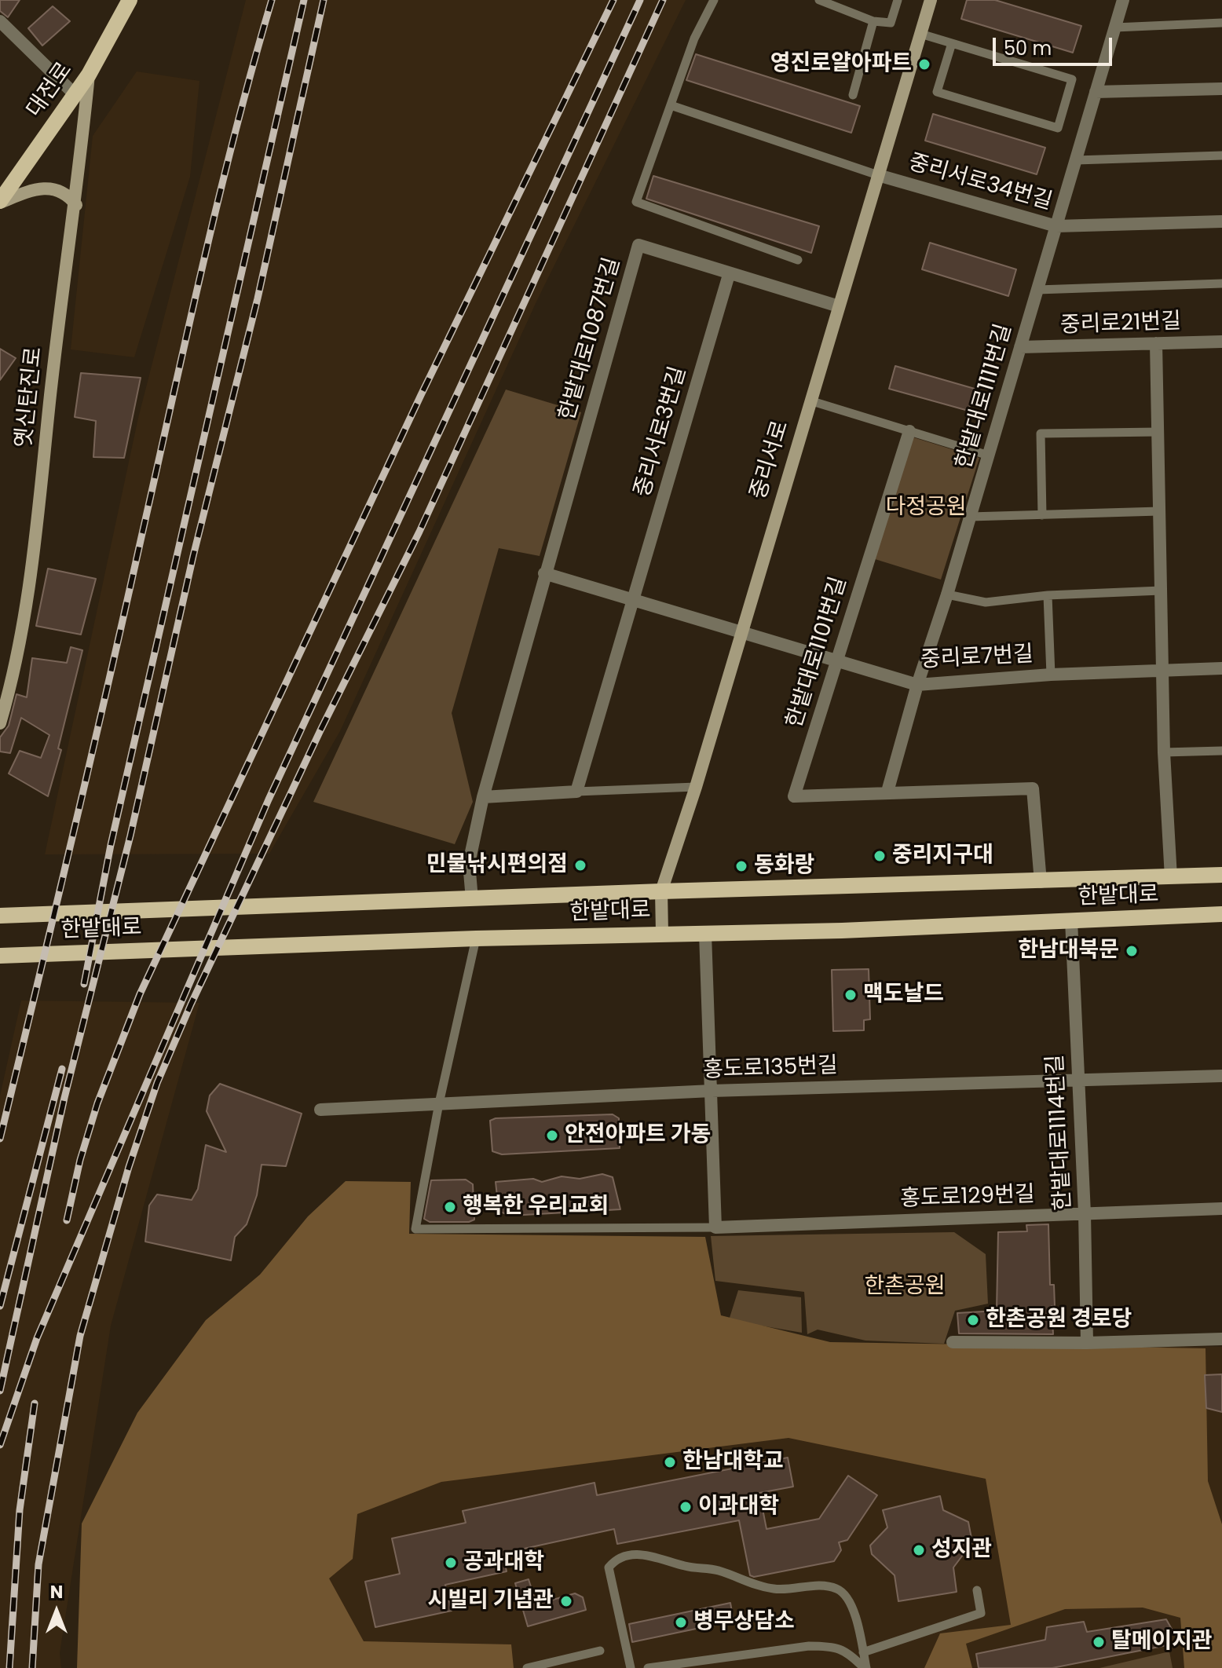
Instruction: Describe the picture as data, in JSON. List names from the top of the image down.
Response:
{
  "streets": {
    "main road": [
      "대전로",
      "옛신탄진로",
      "중리서로",
      "한밭대로"
    ],
    "street": [
      "중리서로34번길",
      "중리로21번길",
      "한밭대로1087번길",
      "한밭대로1111번길",
      "중리서로3번길",
      "한밭대로1101번길",
      "중리로7번길",
      "홍도로135번길",
      "한밭대로1114번길",
      "홍도로129번길"
    ]
  },
  "crossings": [
    ["대전로", "옛신탄진로"],
    ["중리서로34번길", "한밭대로1111번길"],
    ["중리서로34번길", "중리서로"],
    ["중리로21번길", "한밭대로1111번길"],
    ["한밭대로1087번길", "중리서로3번길"],
    ["한밭대로1087번길", "중리서로"],
    ["한밭대로1087번길", "한밭대로"],
    ["한밭대로1111번길", "한밭대로1101번길"],
    ["한밭대로1111번길", "중리로7번길"],
    ["중리서로", "중리로7번길"],
    ["중리서로", "한밭대로"],
    ["한밭대로1101번길", "중리로7번길"],
    ["한밭대로", "한밭대로1114번길"],
    ["홍도로135번길", "한밭대로1114번길"],
    ["한밭대로1114번길", "홍도로129번길"]
  ],
  "parks": ["다정공원", "한촌공원"],
  "places": [
    "영진로얄아파트",
    "중리지구대",
    "민물낚시편의점",
    "동화랑",
    "한남대북문",
    "맥도날드",
    "안전아파트 가동",
    "행복한 우리교회",
    "한촌공원 경로당",
    "한남대학교",
    "이과대학",
    "성지관",
    "공과대학",
    "시빌리 기념관",
    "병무상담소",
    "탈메이지관"
  ],
  "scale_bar": "50 m",
  "north": "top"
}
